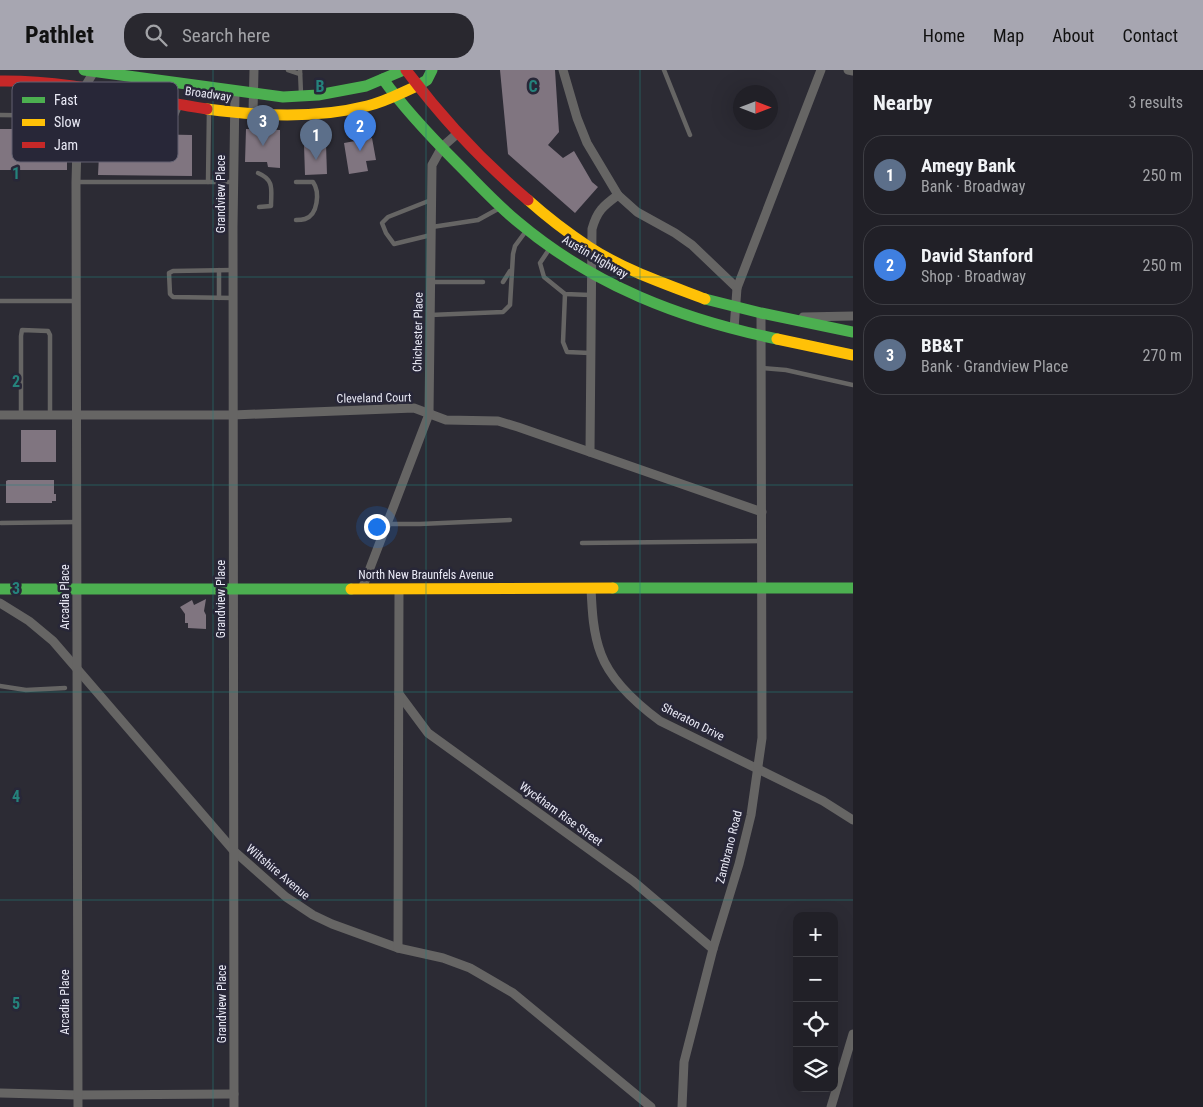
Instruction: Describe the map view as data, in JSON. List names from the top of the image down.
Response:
{
  "streets": {
    "main road": ["Broadway", "Austin Highway", "North New Braunfels Avenue"],
    "street": [
      "Grandview Place",
      "Chichester Place",
      "Cleveland Court",
      "Arcadia Place",
      "Sheraton Drive",
      "Wyckham Rise Street",
      "Zambrano Road",
      "Wiltshire Avenue"
    ]
  },
  "crossings": [
    ["Broadway", "Grandview Place"],
    ["Broadway", "Austin Highway"],
    ["Broadway", "Arcadia Place"],
    ["Grandview Place", "Cleveland Court"],
    ["Grandview Place", "North New Braunfels Avenue"],
    ["Grandview Place", "Wiltshire Avenue"],
    ["Austin Highway", "Chichester Place"],
    ["Austin Highway", "Zambrano Road"],
    ["Chichester Place", "Cleveland Court"],
    ["Chichester Place", "North New Braunfels Avenue"],
    ["Cleveland Court", "Arcadia Place"],
    ["Cleveland Court", "Zambrano Road"],
    ["North New Braunfels Avenue", "Arcadia Place"],
    ["North New Braunfels Avenue", "Sheraton Drive"],
    ["North New Braunfels Avenue", "Zambrano Road"],
    ["Arcadia Place", "Wiltshire Avenue"],
    ["Sheraton Drive", "Zambrano Road"],
    ["Wyckham Rise Street", "Zambrano Road"]
  ],
  "legend": ["Fast", "Slow", "Jam"],
  "north": "right",
  "page": {
    "header": "Pathlet",
    "search": "Search here",
    "nav": [
      "Home",
      "Map",
      "About",
      "Contact"
    ],
    "heading": ["Nearby", "3 results"],
    "pins": ["3", "2", "1"],
    "list": [
      {
        "mark": "1",
        "name": "Amegy Bank",
        "note": "Bank · Broadway",
        "value": "250 m"
      },
      {
        "mark": "2",
        "name": "David Stanford",
        "note": "Shop · Broadway",
        "value": "250 m"
      },
      {
        "mark": "3",
        "name": "BB&T",
        "note": "Bank · Grandview Place",
        "value": "270 m"
      }
    ],
    "map_buttons": ["+", "−"]
  },
  "grid": {
    "columns": ["B", "C"],
    "rows": [
      "1",
      "2",
      "3",
      "4",
      "5"
    ]
  }
}
